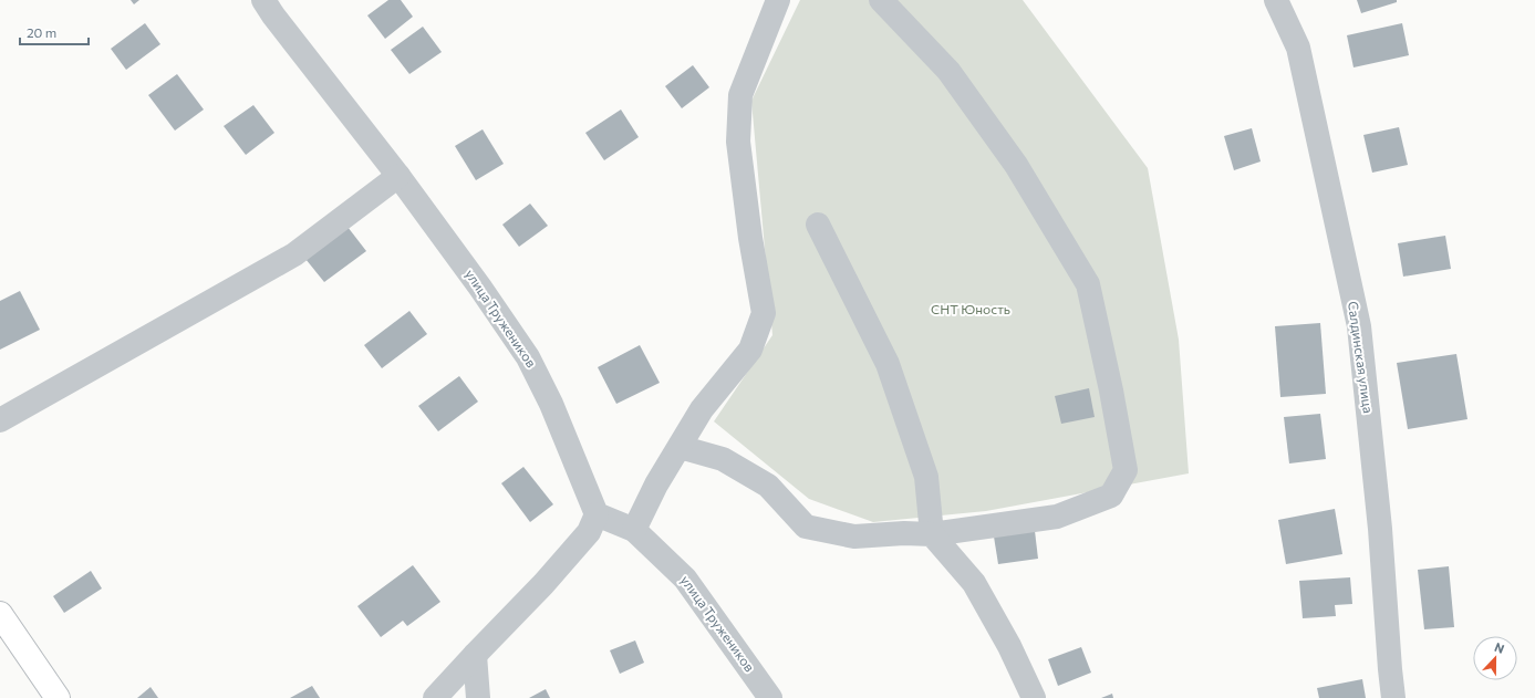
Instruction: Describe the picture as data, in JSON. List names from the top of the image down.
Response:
{
  "streets": {
    "street": ["улица Тружеников", "Салдинская улица"]
  },
  "parks": ["СНТ Юность"],
  "scale_bar": "20 m",
  "north": "top"
}
